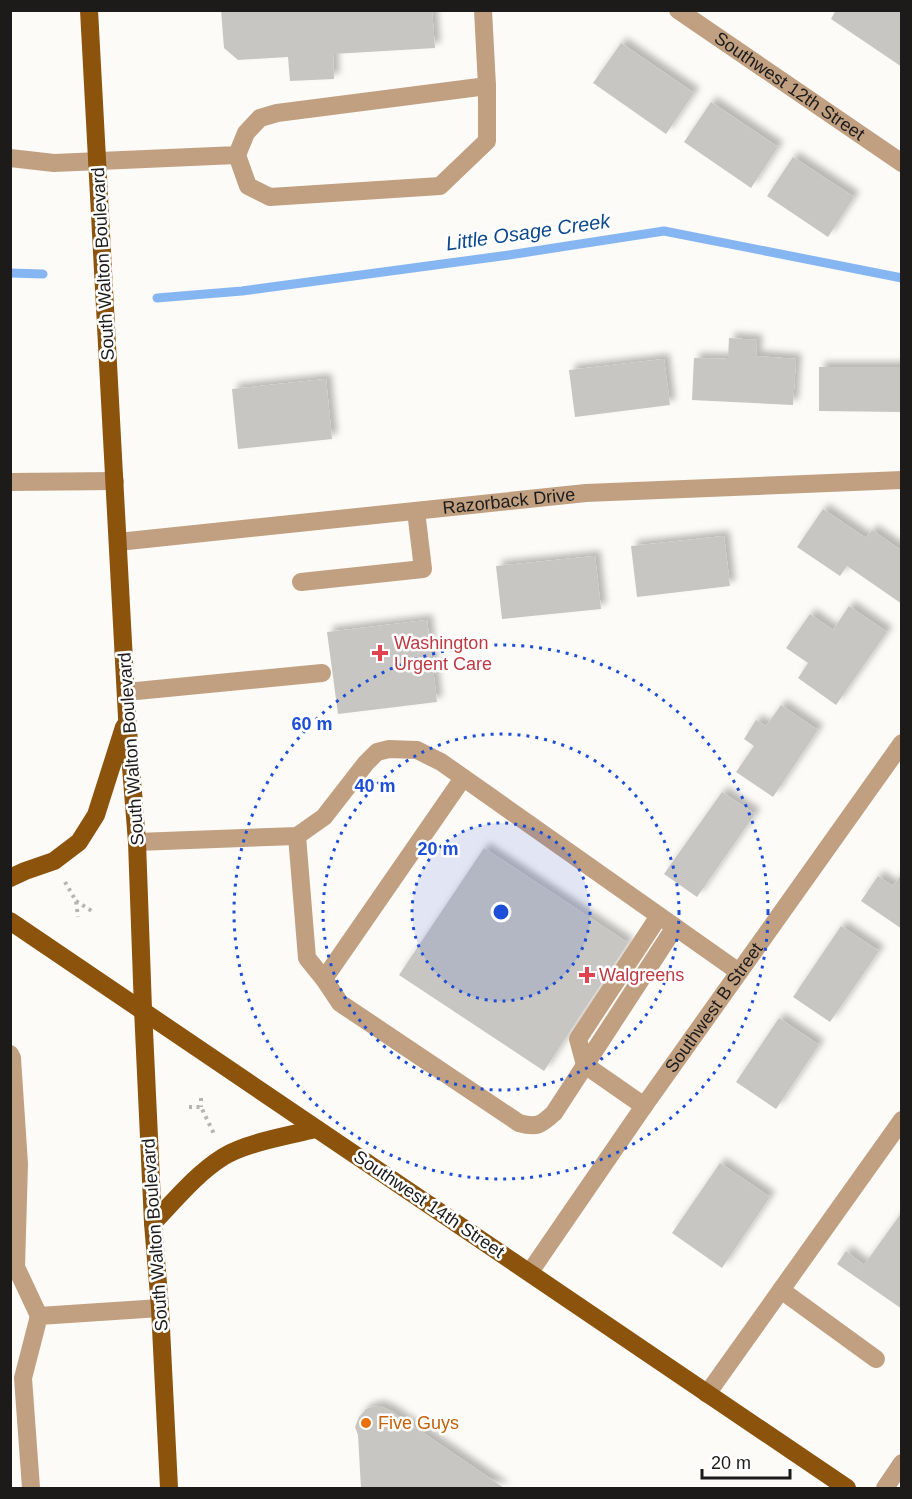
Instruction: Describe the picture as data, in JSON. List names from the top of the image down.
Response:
{
  "streets": {
    "main road": ["South Walton Boulevard", "Southwest 14th Street"],
    "street": ["Southwest 12th Street", "Razorback Drive", "Southwest B Street"]
  },
  "crossings": [
    ["South Walton Boulevard", "Razorback Drive"],
    ["South Walton Boulevard", "Southwest 14th Street"],
    ["Southwest B Street", "Southwest 14th Street"]
  ],
  "water": ["Little Osage Creek"],
  "places": {
    "health": ["Washington Urgent Care", "Walgreens"],
    "other": ["Five Guys"]
  },
  "scale_bar": "20 m",
  "rings": ["60 m", "40 m", "20 m"]
}
